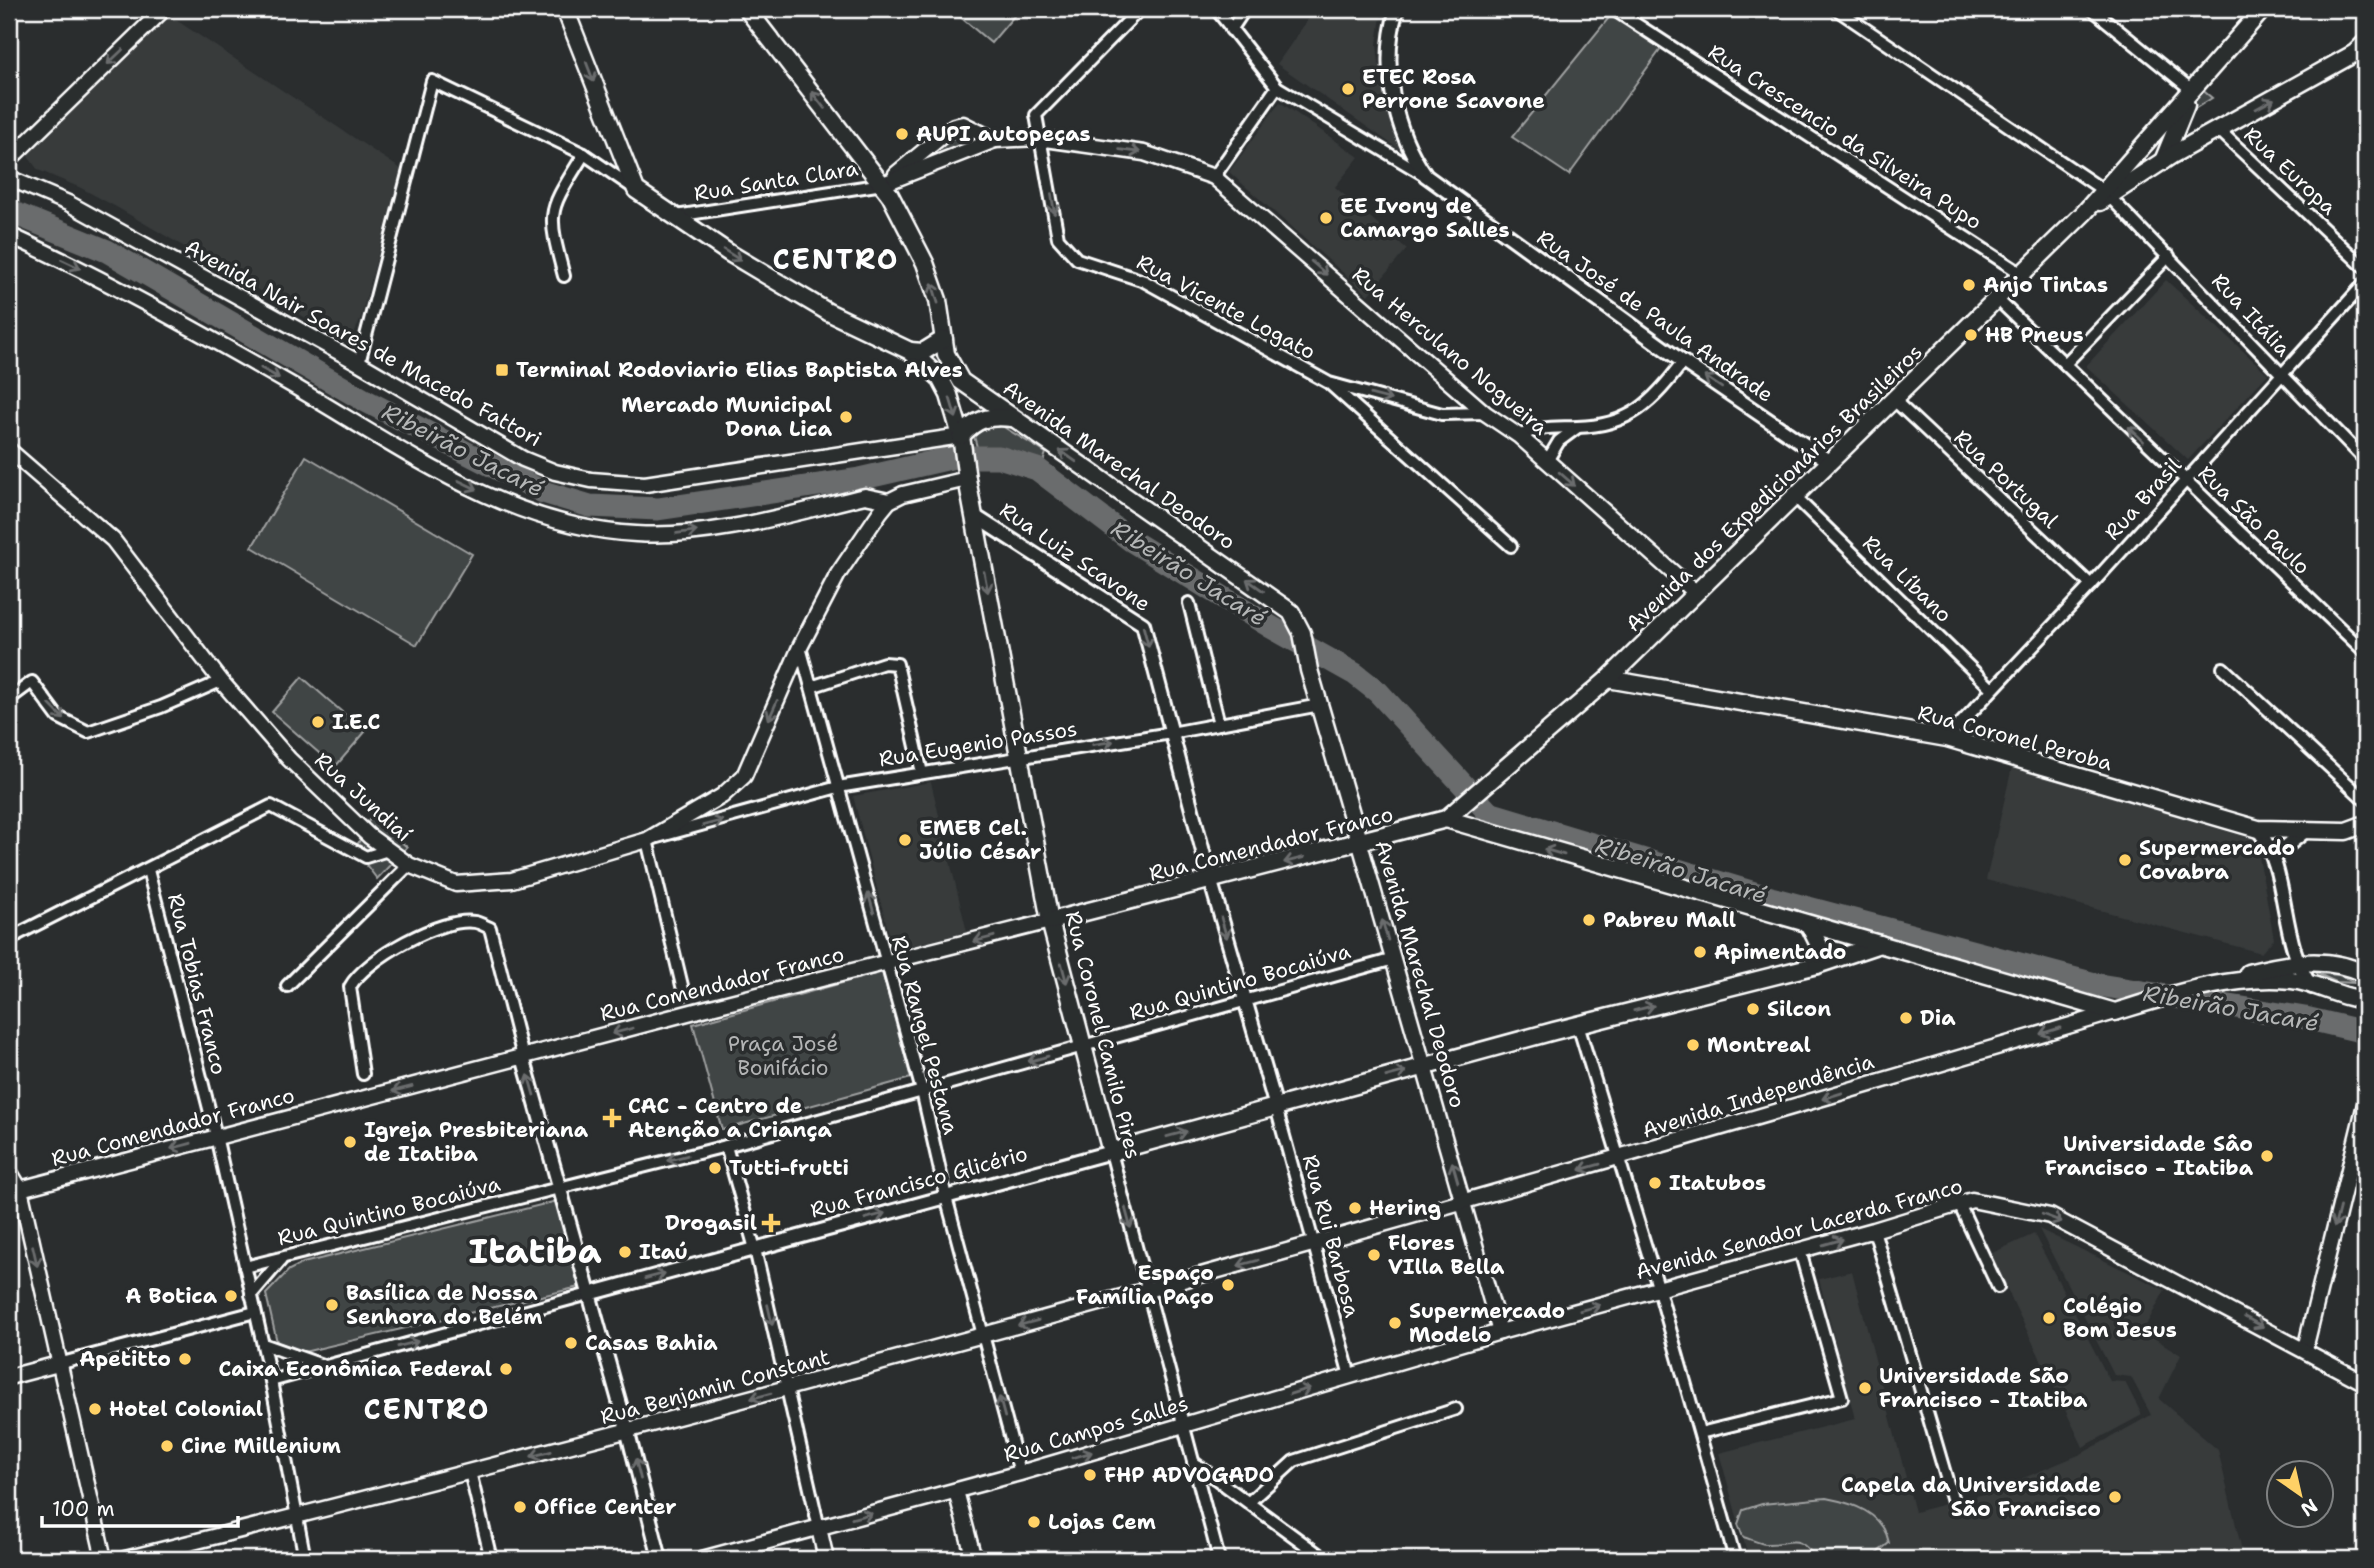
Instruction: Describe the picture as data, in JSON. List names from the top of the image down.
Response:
{
  "streets": {
    "main road": [
      "Avenida Nair Soares de Macedo Fattori",
      "Rua Herculano Nogueira",
      "Avenida Marechal Deodoro",
      "Avenida dos Expedicionários Brasileiros",
      "Rua Luiz Scavone",
      "Rua Coronel Peroba",
      "Rua Jundiaí",
      "Rua Comendador Franco",
      "Rua Coronel Camilo Pires",
      "Avenida Independência",
      "Rua Francisco Glicério",
      "Avenida Senador Lacerda Franco",
      "Rua Benjamin Constant",
      "Rua Campos Salles"
    ],
    "street": [
      "Rua Crescencio da Silveira Pupo",
      "Rua Europa",
      "Rua Santa Clara",
      "Rua Vicente Logato",
      "Rua Itália",
      "Rua José de Paula Andrade",
      "Rua Portugal",
      "Rua Brasil",
      "Rua São Paulo",
      "Rua Líbano",
      "Rua Eugenio Passos",
      "Rua Quintino Bocaiúva",
      "Rua Tobias Franco",
      "Rua Rangel Pestana",
      "Rua Rui Barbosa"
    ]
  },
  "crossings": [
    ["Rua Crescencio da Silveira Pupo", "Avenida dos Expedicionários Brasileiros"],
    ["Rua Santa Clara", "Rua Herculano Nogueira"],
    ["Rua Santa Clara", "Rua Luiz Scavone"],
    ["Rua Vicente Logato", "Rua Herculano Nogueira"],
    ["Rua Itália", "Avenida dos Expedicionários Brasileiros"],
    ["Rua Itália", "Rua Brasil"],
    ["Rua José de Paula Andrade", "Avenida dos Expedicionários Brasileiros"],
    ["Avenida Nair Soares de Macedo Fattori", "Rua Luiz Scavone"],
    ["Rua Herculano Nogueira", "Avenida dos Expedicionários Brasileiros"],
    ["Avenida Marechal Deodoro", "Rua Eugenio Passos"],
    ["Avenida Marechal Deodoro", "Rua Comendador Franco"],
    ["Avenida Marechal Deodoro", "Rua Quintino Bocaiúva"],
    ["Avenida Marechal Deodoro", "Avenida Independência"],
    ["Avenida Marechal Deodoro", "Rua Francisco Glicério"],
    ["Avenida Marechal Deodoro", "Avenida Senador Lacerda Franco"],
    ["Avenida Marechal Deodoro", "Rua Campos Salles"],
    ["Rua Portugal", "Avenida dos Expedicionários Brasileiros"],
    ["Rua Portugal", "Rua Brasil"],
    ["Avenida dos Expedicionários Brasileiros", "Rua São Paulo"],
    ["Avenida dos Expedicionários Brasileiros", "Rua Líbano"],
    ["Avenida dos Expedicionários Brasileiros", "Rua Coronel Peroba"],
    ["Avenida dos Expedicionários Brasileiros", "Rua Comendador Franco"],
    ["Rua Brasil", "Rua São Paulo"],
    ["Rua Brasil", "Rua Líbano"],
    ["Rua Brasil", "Rua Coronel Peroba"],
    ["Rua Luiz Scavone", "Rua Eugenio Passos"],
    ["Rua Luiz Scavone", "Rua Comendador Franco"],
    ["Rua Luiz Scavone", "Rua Quintino Bocaiúva"],
    ["Rua Luiz Scavone", "Rua Coronel Camilo Pires"],
    ["Rua Luiz Scavone", "Rua Francisco Glicério"],
    ["Rua Luiz Scavone", "Rua Rui Barbosa"],
    ["Rua Eugenio Passos", "Rua Jundiaí"],
    ["Rua Eugenio Passos", "Rua Rangel Pestana"],
    ["Rua Eugenio Passos", "Rua Coronel Camilo Pires"],
    ["Rua Jundiaí", "Rua Rangel Pestana"],
    ["Rua Comendador Franco", "Rua Tobias Franco"],
    ["Rua Comendador Franco", "Rua Rangel Pestana"],
    ["Rua Comendador Franco", "Rua Coronel Camilo Pires"],
    ["Rua Quintino Bocaiúva", "Rua Tobias Franco"],
    ["Rua Quintino Bocaiúva", "Rua Rangel Pestana"],
    ["Rua Quintino Bocaiúva", "Rua Coronel Camilo Pires"],
    ["Rua Tobias Franco", "Rua Francisco Glicério"],
    ["Rua Tobias Franco", "Rua Benjamin Constant"],
    ["Rua Rangel Pestana", "Rua Francisco Glicério"],
    ["Rua Rangel Pestana", "Rua Benjamin Constant"],
    ["Rua Rangel Pestana", "Rua Campos Salles"],
    ["Rua Coronel Camilo Pires", "Rua Francisco Glicério"],
    ["Rua Coronel Camilo Pires", "Rua Benjamin Constant"],
    ["Rua Coronel Camilo Pires", "Rua Campos Salles"],
    ["Avenida Independência", "Rua Rui Barbosa"],
    ["Avenida Independência", "Rua Benjamin Constant"],
    ["Rua Francisco Glicério", "Rua Rui Barbosa"],
    ["Avenida Senador Lacerda Franco", "Rua Campos Salles"],
    ["Rua Rui Barbosa", "Rua Benjamin Constant"],
    ["Rua Rui Barbosa", "Rua Campos Salles"]
  ],
  "one_way": [
    "Rua José de Paula Andrade",
    "Rua Herculano Nogueira",
    "Avenida Marechal Deodoro",
    "Rua Luiz Scavone",
    "Rua Eugenio Passos",
    "Rua Comendador Franco",
    "Rua Rangel Pestana",
    "Rua Coronel Camilo Pires",
    "Avenida Independência",
    "Rua Francisco Glicério",
    "Avenida Senador Lacerda Franco",
    "Rua Benjamin Constant",
    "Rua Campos Salles"
  ],
  "districts": ["CENTRO", "Itatiba", "CENTRO"],
  "water": ["Ribeirão Jacaré"],
  "parks": ["Praça José Bonifácio"],
  "places": {
    "other": [
      "ETEC Rosa Perrone Scavone",
      "AUPI autopeças",
      "EE Ivony de Camargo Salles",
      "Anjo Tintas",
      "HB Pneus",
      "Mercado Municipal Dona Lica",
      "I.E.C",
      "EMEB Cel. Júlio César",
      "Supermercado Covabra",
      "Pabreu Mall",
      "Apimentado",
      "Silcon",
      "Dia",
      "Montreal",
      "Igreja Presbiteriana de Itatiba",
      "Universidade Sâo Francisco - Itatiba",
      "Tutti-frutti",
      "Itatubos",
      "Hering",
      "Itaú",
      "Flores VIlla Bella",
      "Espaço Família Paço",
      "A Botica",
      "Basílica de Nossa Senhora do Belém",
      "Colégio Bom Jesus",
      "Supermercado Modelo",
      "Casas Bahia",
      "Apetitto",
      "Caixa Econômica Federal",
      "Universidade São Francisco - Itatiba",
      "Hotel Colonial",
      "Cine Millenium",
      "FHP ADVOGADO",
      "Capela da Universidade São Francisco",
      "Office Center",
      "Lojas Cem"
    ],
    "transit": ["Terminal Rodoviario Elias Baptista Alves"],
    "health": ["CAC - Centro de Atenção a Criança", "Drogasil"]
  },
  "scale_bar": "100 m",
  "north": "bottom right"
}
